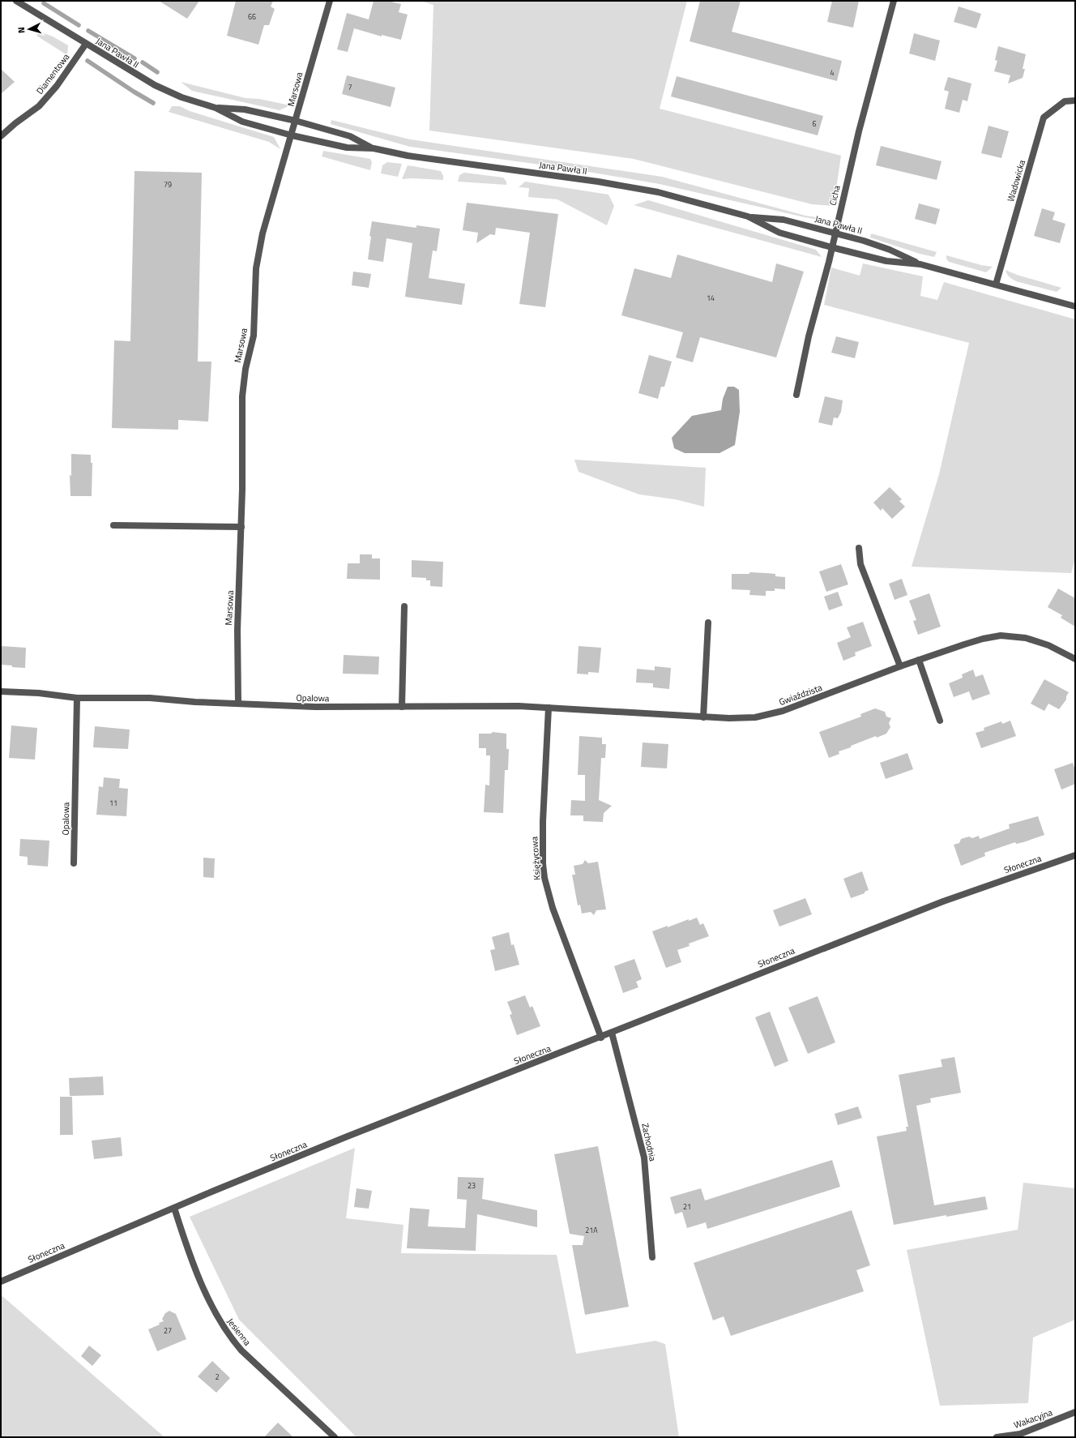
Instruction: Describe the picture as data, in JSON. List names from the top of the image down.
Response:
{
  "streets": {
    "street": [
      "Jana Pawła II",
      "Diamentowa",
      "Marsowa",
      "Wadowicka",
      "Cicha",
      "Gwiaździsta",
      "Opalowa",
      "Księżycowa",
      "Słoneczna",
      "Zachodnia",
      "Jesienna",
      "Wakacyjna"
    ]
  },
  "crossings": [
    ["Jana Pawła II", "Diamentowa"],
    ["Jana Pawła II", "Marsowa"],
    ["Jana Pawła II", "Wadowicka"],
    ["Jana Pawła II", "Cicha"],
    ["Marsowa", "Opalowa"],
    ["Gwiaździsta", "Opalowa"],
    ["Gwiaździsta", "Księżycowa"],
    ["Opalowa", "Księżycowa"],
    ["Księżycowa", "Słoneczna"],
    ["Słoneczna", "Zachodnia"],
    ["Słoneczna", "Jesienna"]
  ],
  "house_numbers": [
    "66",
    "4",
    "7",
    "6",
    "79",
    "14",
    "11",
    "23",
    "21",
    "21A",
    "27",
    "2"
  ],
  "north": "left"
}
